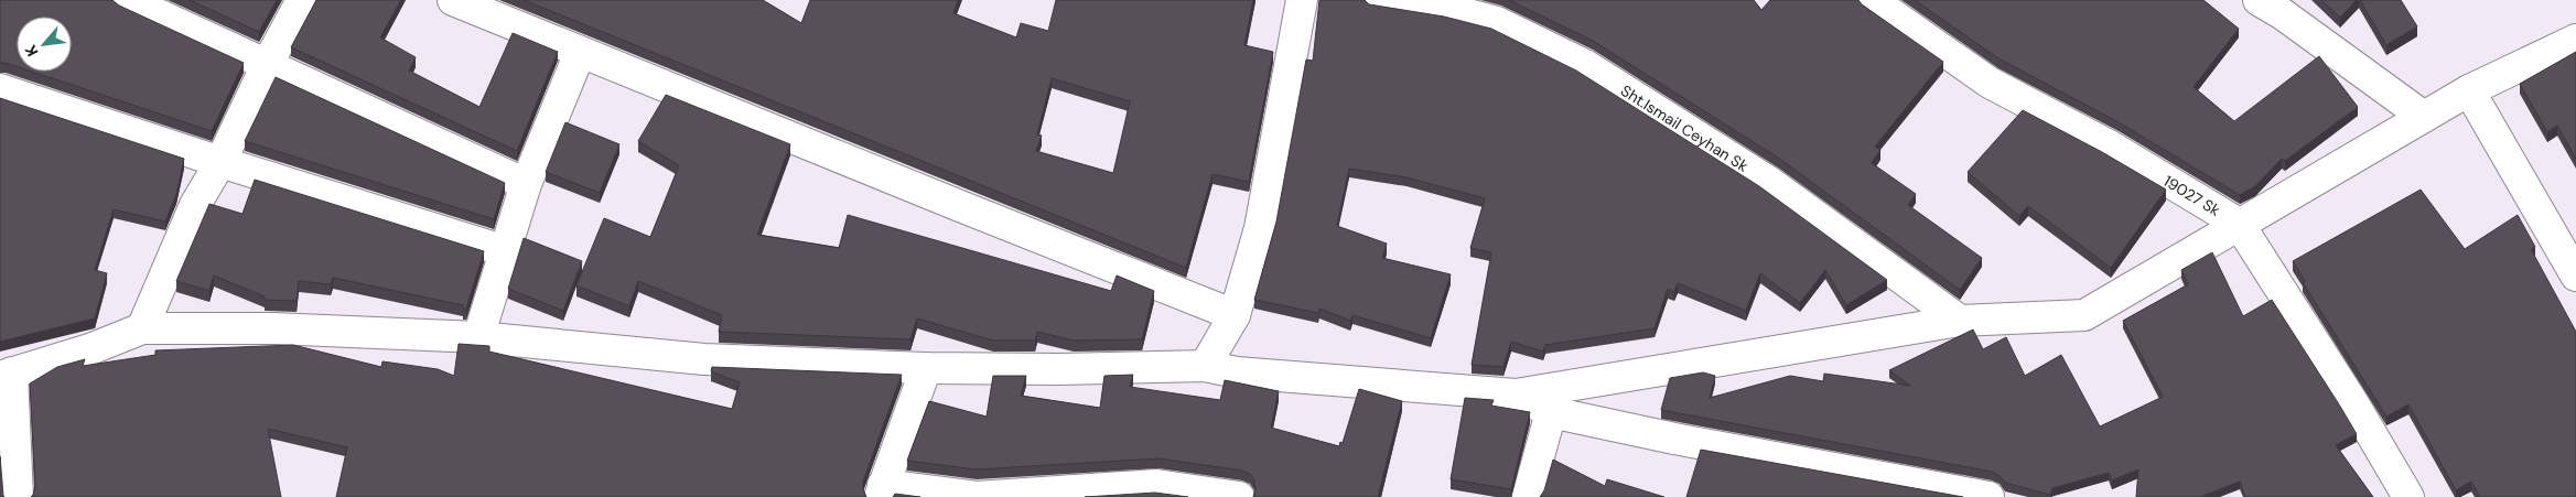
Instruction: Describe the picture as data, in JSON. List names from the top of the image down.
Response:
{
  "streets": {
    "street": ["Sht.Ismail Ceyhan Sk", "19027 Sk"]
  },
  "north": "bottom left"
}
